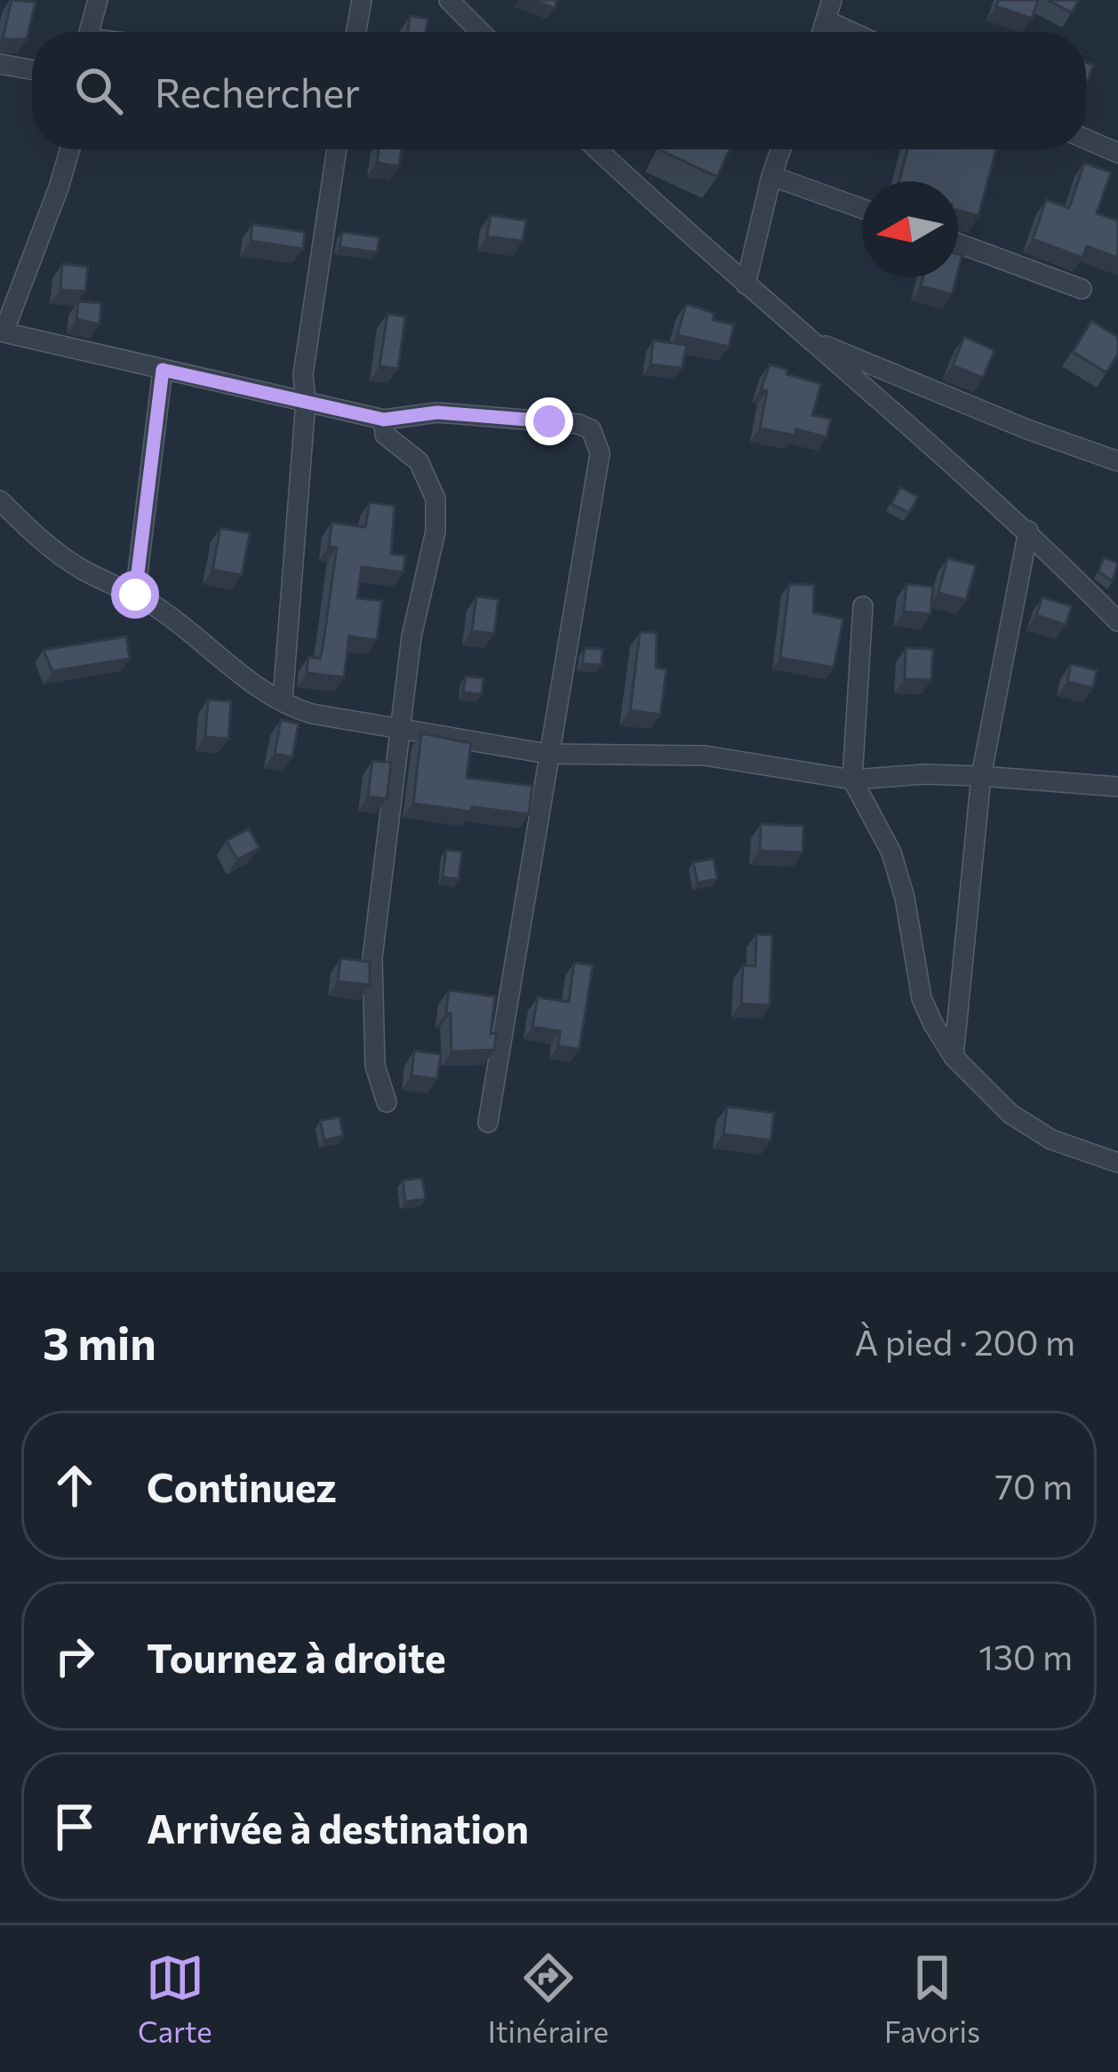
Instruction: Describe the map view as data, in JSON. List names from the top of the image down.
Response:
{
  "north": "left",
  "page": {
    "search": "Rechercher",
    "heading": ["3 min", "À pied · 200 m"],
    "list": [
      ["Continuez", "70 m"],
      ["Tournez à droite", "130 m"],
      "Arrivée à destination"
    ],
    "nav": ["Carte", "Itinéraire", "Favoris"]
  }
}
